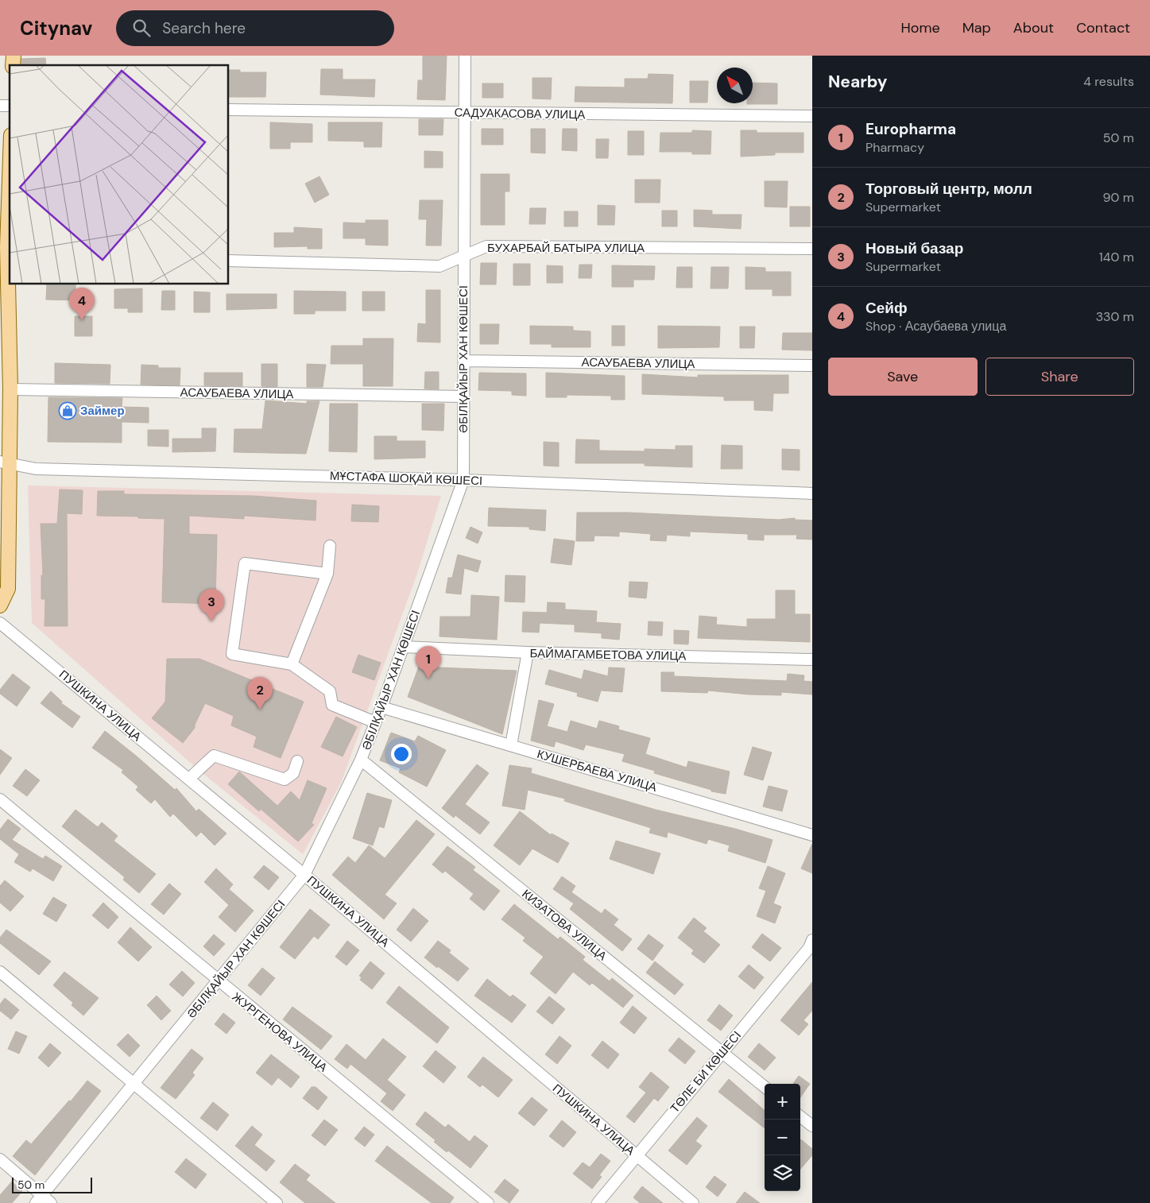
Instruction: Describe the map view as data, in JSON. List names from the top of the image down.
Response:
{
  "streets": {
    "street": [
      "САДУАКАСОВА УЛИЦА",
      "БУХАРБАЙ БАТЫРА УЛИЦА",
      "ӘБІЛҚАЙЫР ХАН КӨШЕСІ",
      "АСАУБАЕВА УЛИЦА",
      "МҰСТАФА ШОҚАЙ КӨШЕСІ",
      "БАЙМАГАМБЕТОВА УЛИЦА",
      "ПУШКИНА УЛИЦА",
      "КУШЕРБАЕВА УЛИЦА",
      "КИЗАТОВА УЛИЦА",
      "ЖУРГЕНОВА УЛИЦА",
      "ТӨЛЕ БИ КӨШЕСІ"
    ]
  },
  "crossings": [
    ["САДУАКАСОВА УЛИЦА", "ӘБІЛҚАЙЫР ХАН КӨШЕСІ"],
    ["БУХАРБАЙ БАТЫРА УЛИЦА", "ӘБІЛҚАЙЫР ХАН КӨШЕСІ"],
    ["ӘБІЛҚАЙЫР ХАН КӨШЕСІ", "АСАУБАЕВА УЛИЦА"],
    ["ӘБІЛҚАЙЫР ХАН КӨШЕСІ", "МҰСТАФА ШОҚАЙ КӨШЕСІ"],
    ["ӘБІЛҚАЙЫР ХАН КӨШЕСІ", "БАЙМАГАМБЕТОВА УЛИЦА"],
    ["ӘБІЛҚАЙЫР ХАН КӨШЕСІ", "ПУШКИНА УЛИЦА"],
    ["ӘБІЛҚАЙЫР ХАН КӨШЕСІ", "КУШЕРБАЕВА УЛИЦА"],
    ["ӘБІЛҚАЙЫР ХАН КӨШЕСІ", "КИЗАТОВА УЛИЦА"],
    ["ӘБІЛҚАЙЫР ХАН КӨШЕСІ", "ЖУРГЕНОВА УЛИЦА"],
    ["ПУШКИНА УЛИЦА", "ТӨЛЕ БИ КӨШЕСІ"],
    ["КИЗАТОВА УЛИЦА", "ТӨЛЕ БИ КӨШЕСІ"]
  ],
  "places": {
    "shop": ["Займер"]
  },
  "scale_bar": "50 m",
  "north": "top left",
  "page": {
    "header": "Citynav",
    "search": "Search here",
    "nav": [
      "Home",
      "Map",
      "About",
      "Contact"
    ],
    "heading": ["Nearby", "4 results"],
    "list": [
      {
        "mark": "1",
        "name": "Europharma",
        "note": "Pharmacy",
        "value": "50 m"
      },
      {
        "mark": "2",
        "name": "Торговый центр, молл",
        "note": "Supermarket",
        "value": "90 m"
      },
      {
        "mark": "3",
        "name": "Новый базар",
        "note": "Supermarket",
        "value": "140 m"
      },
      {
        "mark": "4",
        "name": "Сейф",
        "note": "Shop · Асаубаева улица",
        "value": "330 m"
      }
    ],
    "pins": [
      "4",
      "3",
      "1",
      "2"
    ],
    "buttons": ["Save", "Share"],
    "map_buttons": ["+", "−"],
    "scale": "50 m"
  }
}
